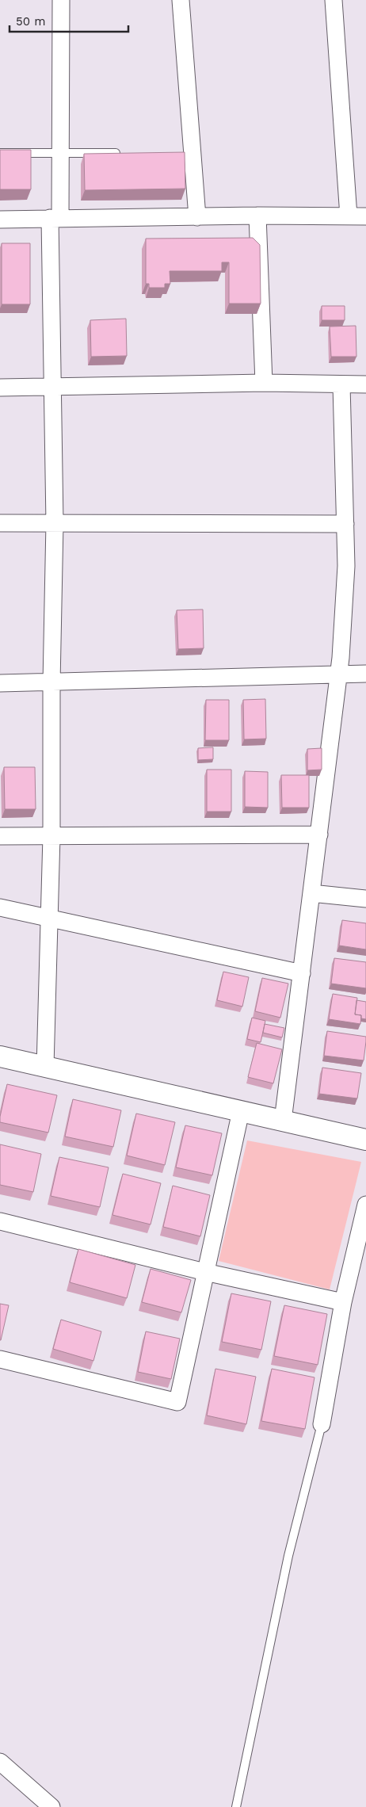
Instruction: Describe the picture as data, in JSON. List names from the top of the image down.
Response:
{
  "scale_bar": "50 m"
}
